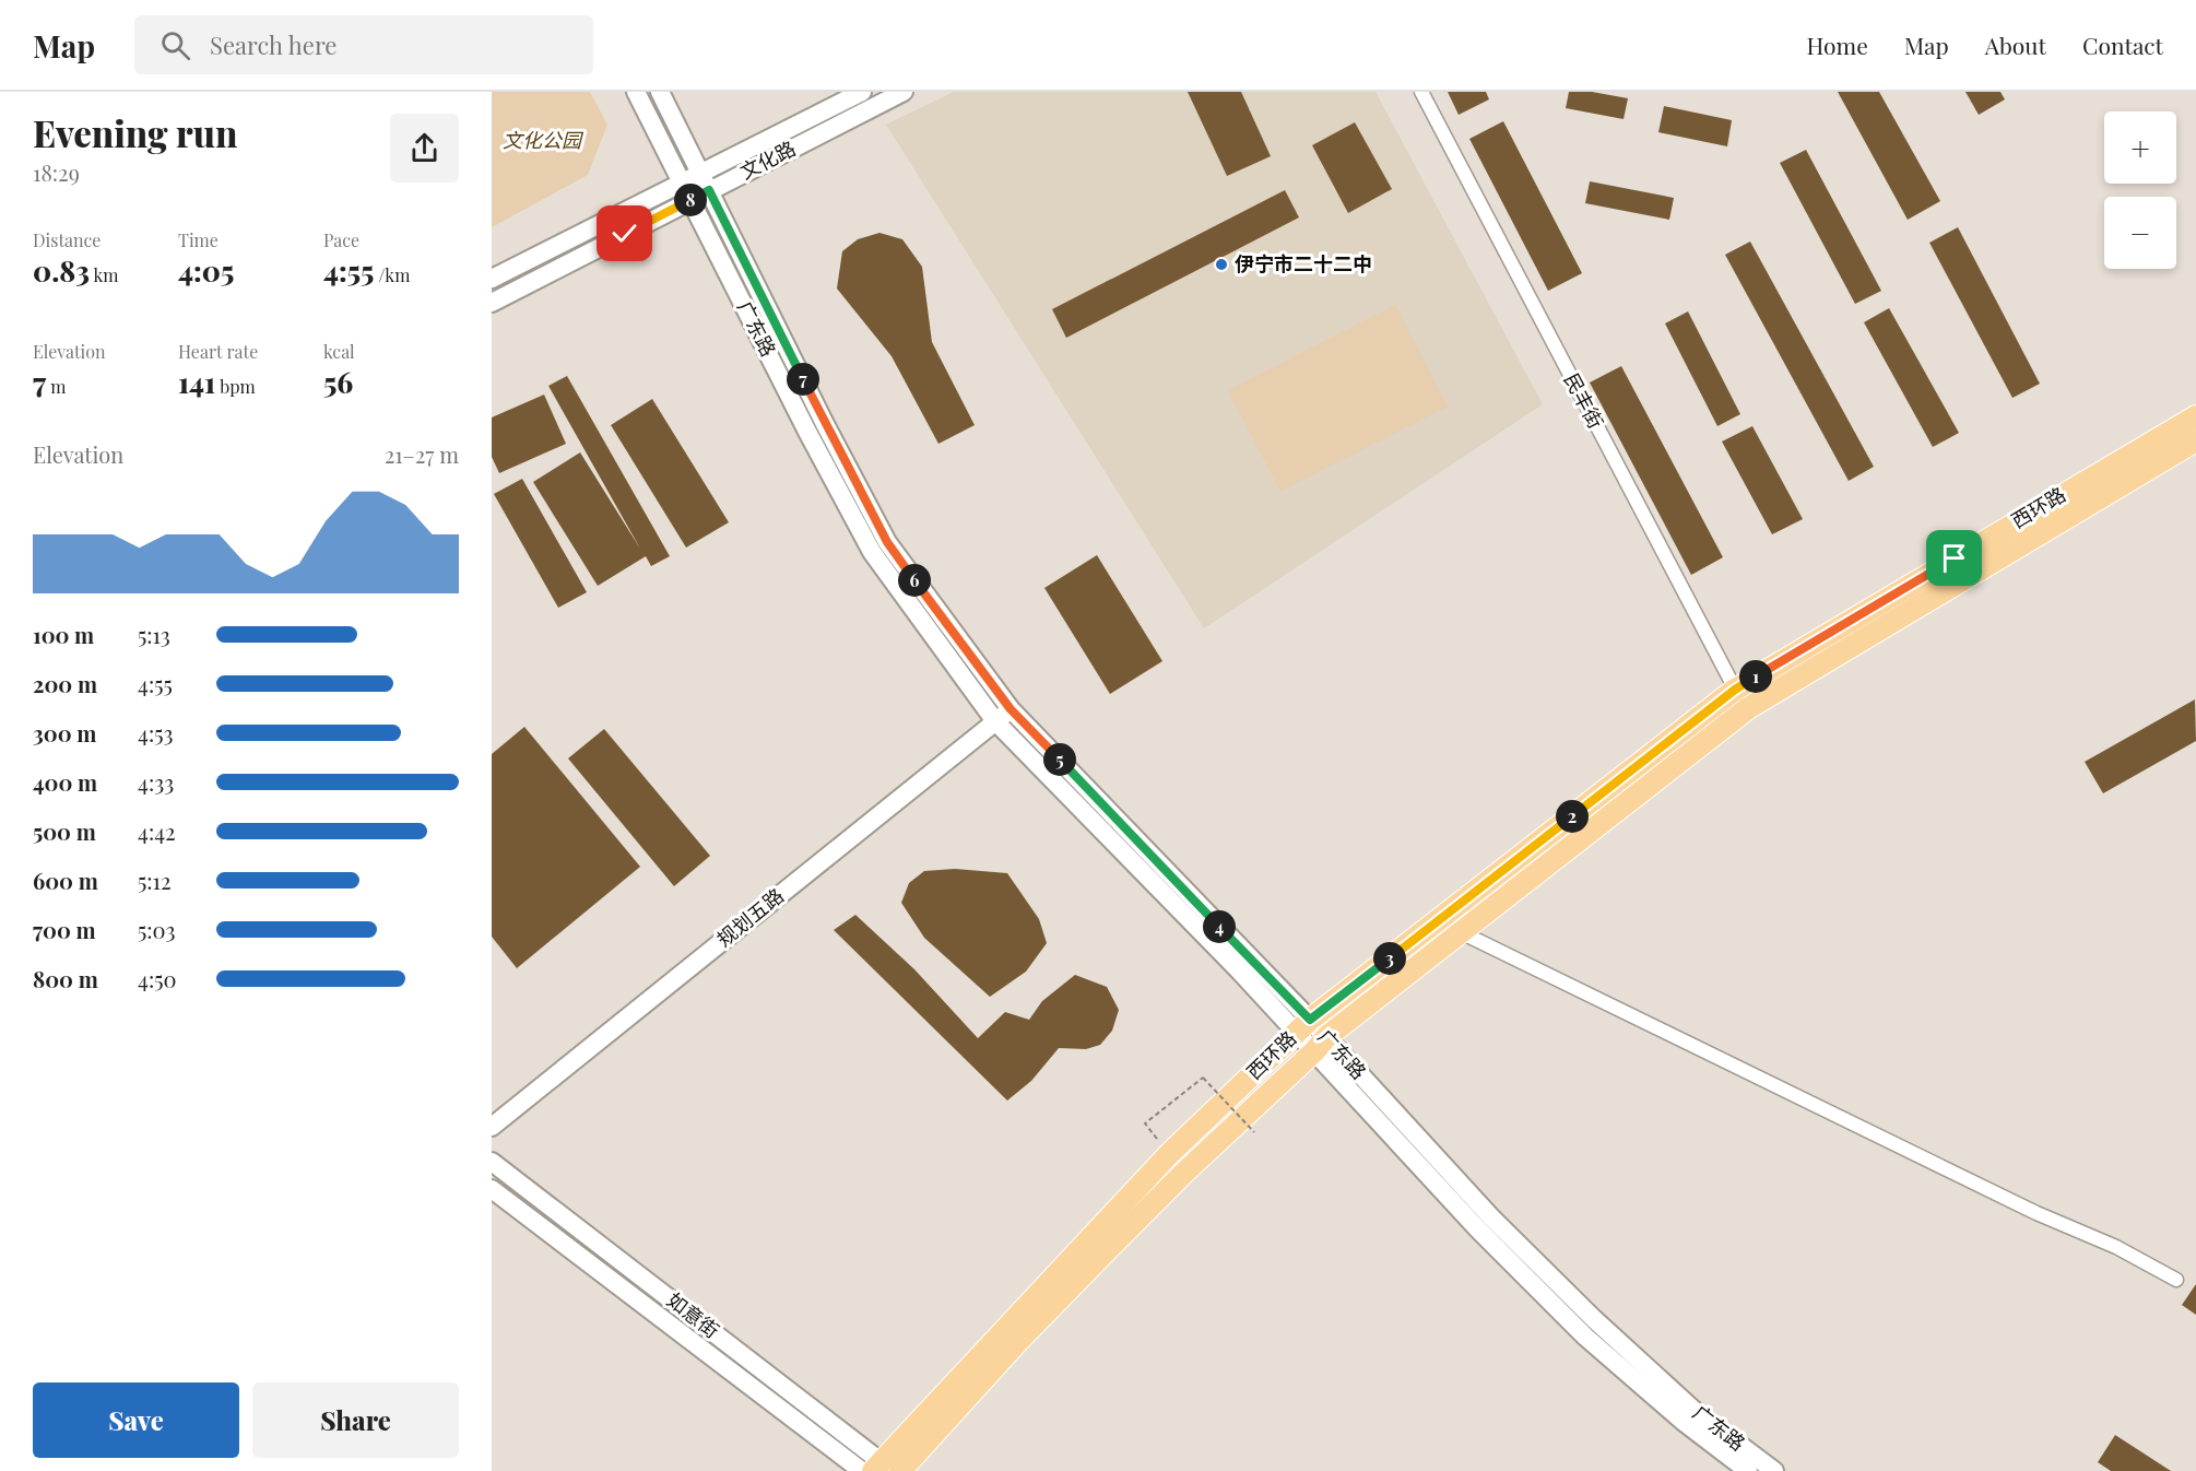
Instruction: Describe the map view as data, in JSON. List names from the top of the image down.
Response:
{
  "streets": {
    "main road": ["西环路"],
    "street": [
      "文化路",
      "广东路",
      "民丰街",
      "规划五路",
      "如意街"
    ]
  },
  "crossings": [
    ["文化路", "广东路"],
    ["广东路", "西环路"],
    ["广东路", "规划五路"],
    ["民丰街", "西环路"],
    ["西环路", "如意街"]
  ],
  "parks": ["文化公园"],
  "places": ["伊宁市二十二中"],
  "page": {
    "header": "Map",
    "search": "Search here",
    "nav": [
      "Home",
      "Map",
      "About",
      "Contact"
    ],
    "heading": ["Evening run", "18:29"],
    "map_buttons": ["+", "−"],
    "pins": [
      "8",
      "7",
      "6",
      "1",
      "5",
      "2",
      "4",
      "3"
    ],
    "stats": [
      ["Distance", "0.83 km"],
      ["Time", "4:05"],
      ["Pace", "4:55 /km"],
      ["Elevation", "7 m"],
      ["Heart rate", "141 bpm"],
      ["kcal", "56"]
    ],
    "chart": ["Elevation", "21–27 m"],
    "list": [
      {
        "name": "100 m",
        "note": "5:13"
      },
      {
        "name": "200 m",
        "note": "4:55"
      },
      {
        "name": "300 m",
        "note": "4:53"
      },
      {
        "name": "400 m",
        "note": "4:33"
      },
      {
        "name": "500 m",
        "note": "4:42"
      },
      {
        "name": "600 m",
        "note": "5:12"
      },
      {
        "name": "700 m",
        "note": "5:03"
      },
      {
        "name": "800 m",
        "note": "4:50"
      }
    ],
    "buttons": ["Save", "Share"]
  }
}
